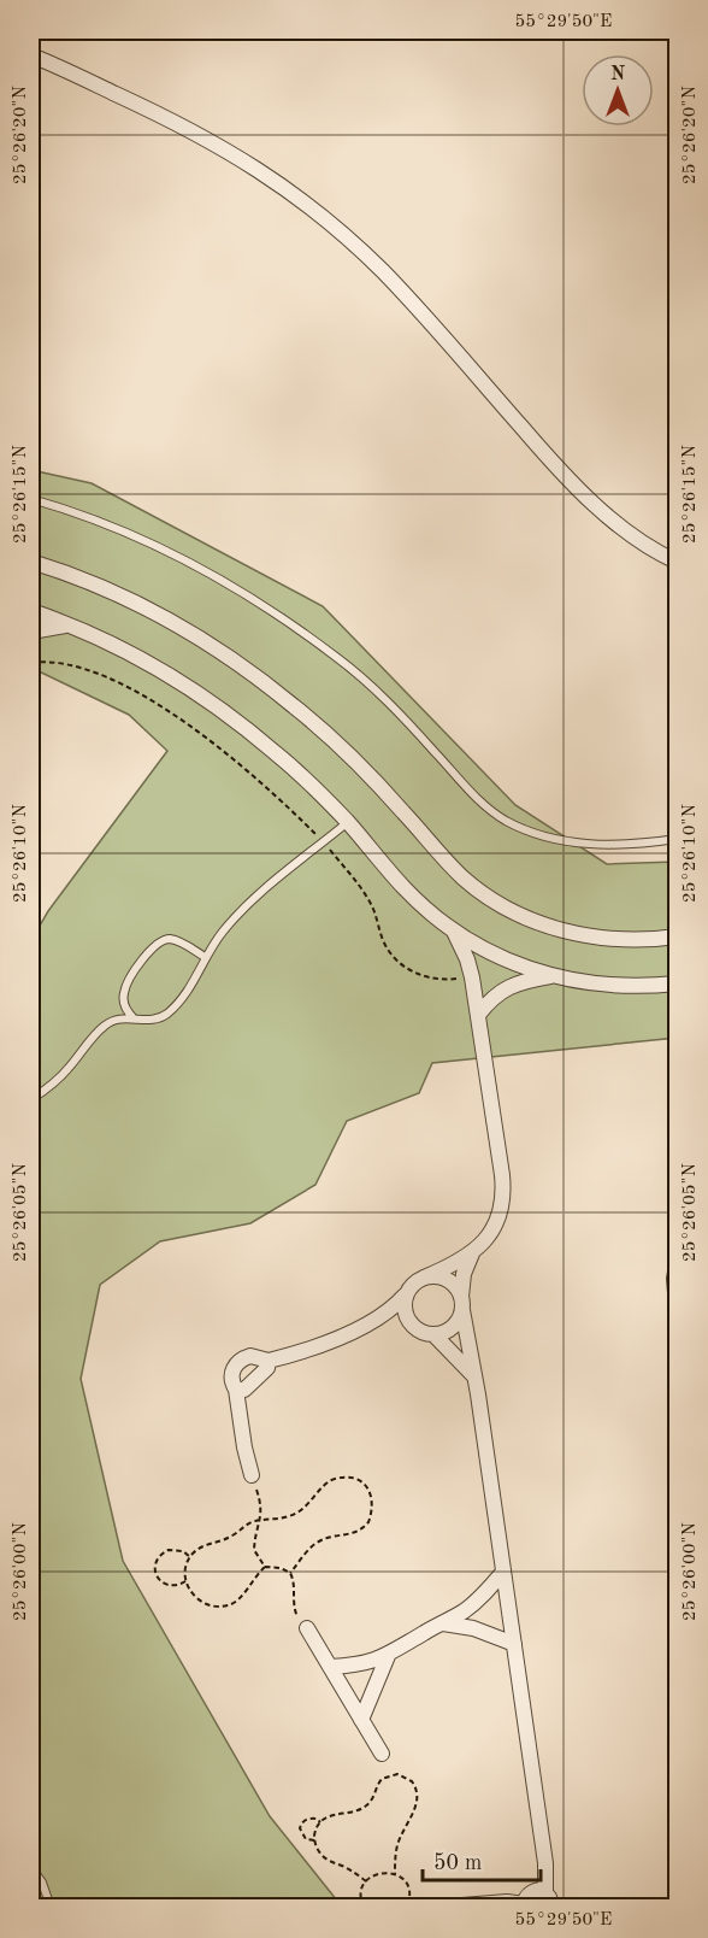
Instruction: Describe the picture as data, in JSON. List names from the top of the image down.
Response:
{
  "scale_bar": "50 m",
  "north": "top",
  "coordinates": [
    "55°29'50\"E",
    "25°26'20\"N",
    "25°26'15\"N",
    "25°26'10\"N",
    "25°26'05\"N",
    "25°26'00\"N"
  ]
}
